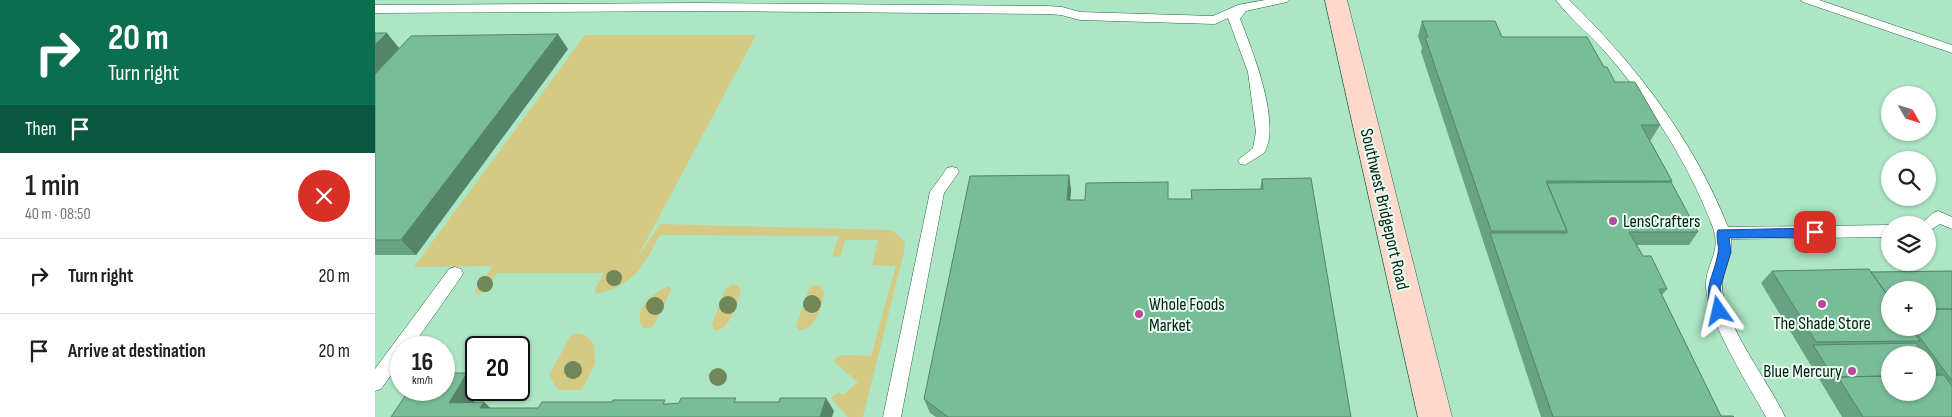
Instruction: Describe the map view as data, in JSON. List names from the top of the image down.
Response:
{
  "streets": {
    "street": ["Southwest Bridgeport Road"]
  },
  "places": [
    "LensCrafters",
    "The Shade Store",
    "Whole Foods Market",
    "Blue Mercury"
  ],
  "north": "bottom right",
  "page": {
    "turn": ["20 m", "Turn right"],
    "map_buttons": ["+", "−"],
    "then": "Then",
    "heading": ["1 min", "40 m · 08:50"],
    "list": [
      {
        "name": "Turn right",
        "value": "20 m"
      },
      {
        "name": "Arrive at destination",
        "value": "20 m"
      }
    ],
    "speed": "16 km/h",
    "limit": "20"
  }
}
